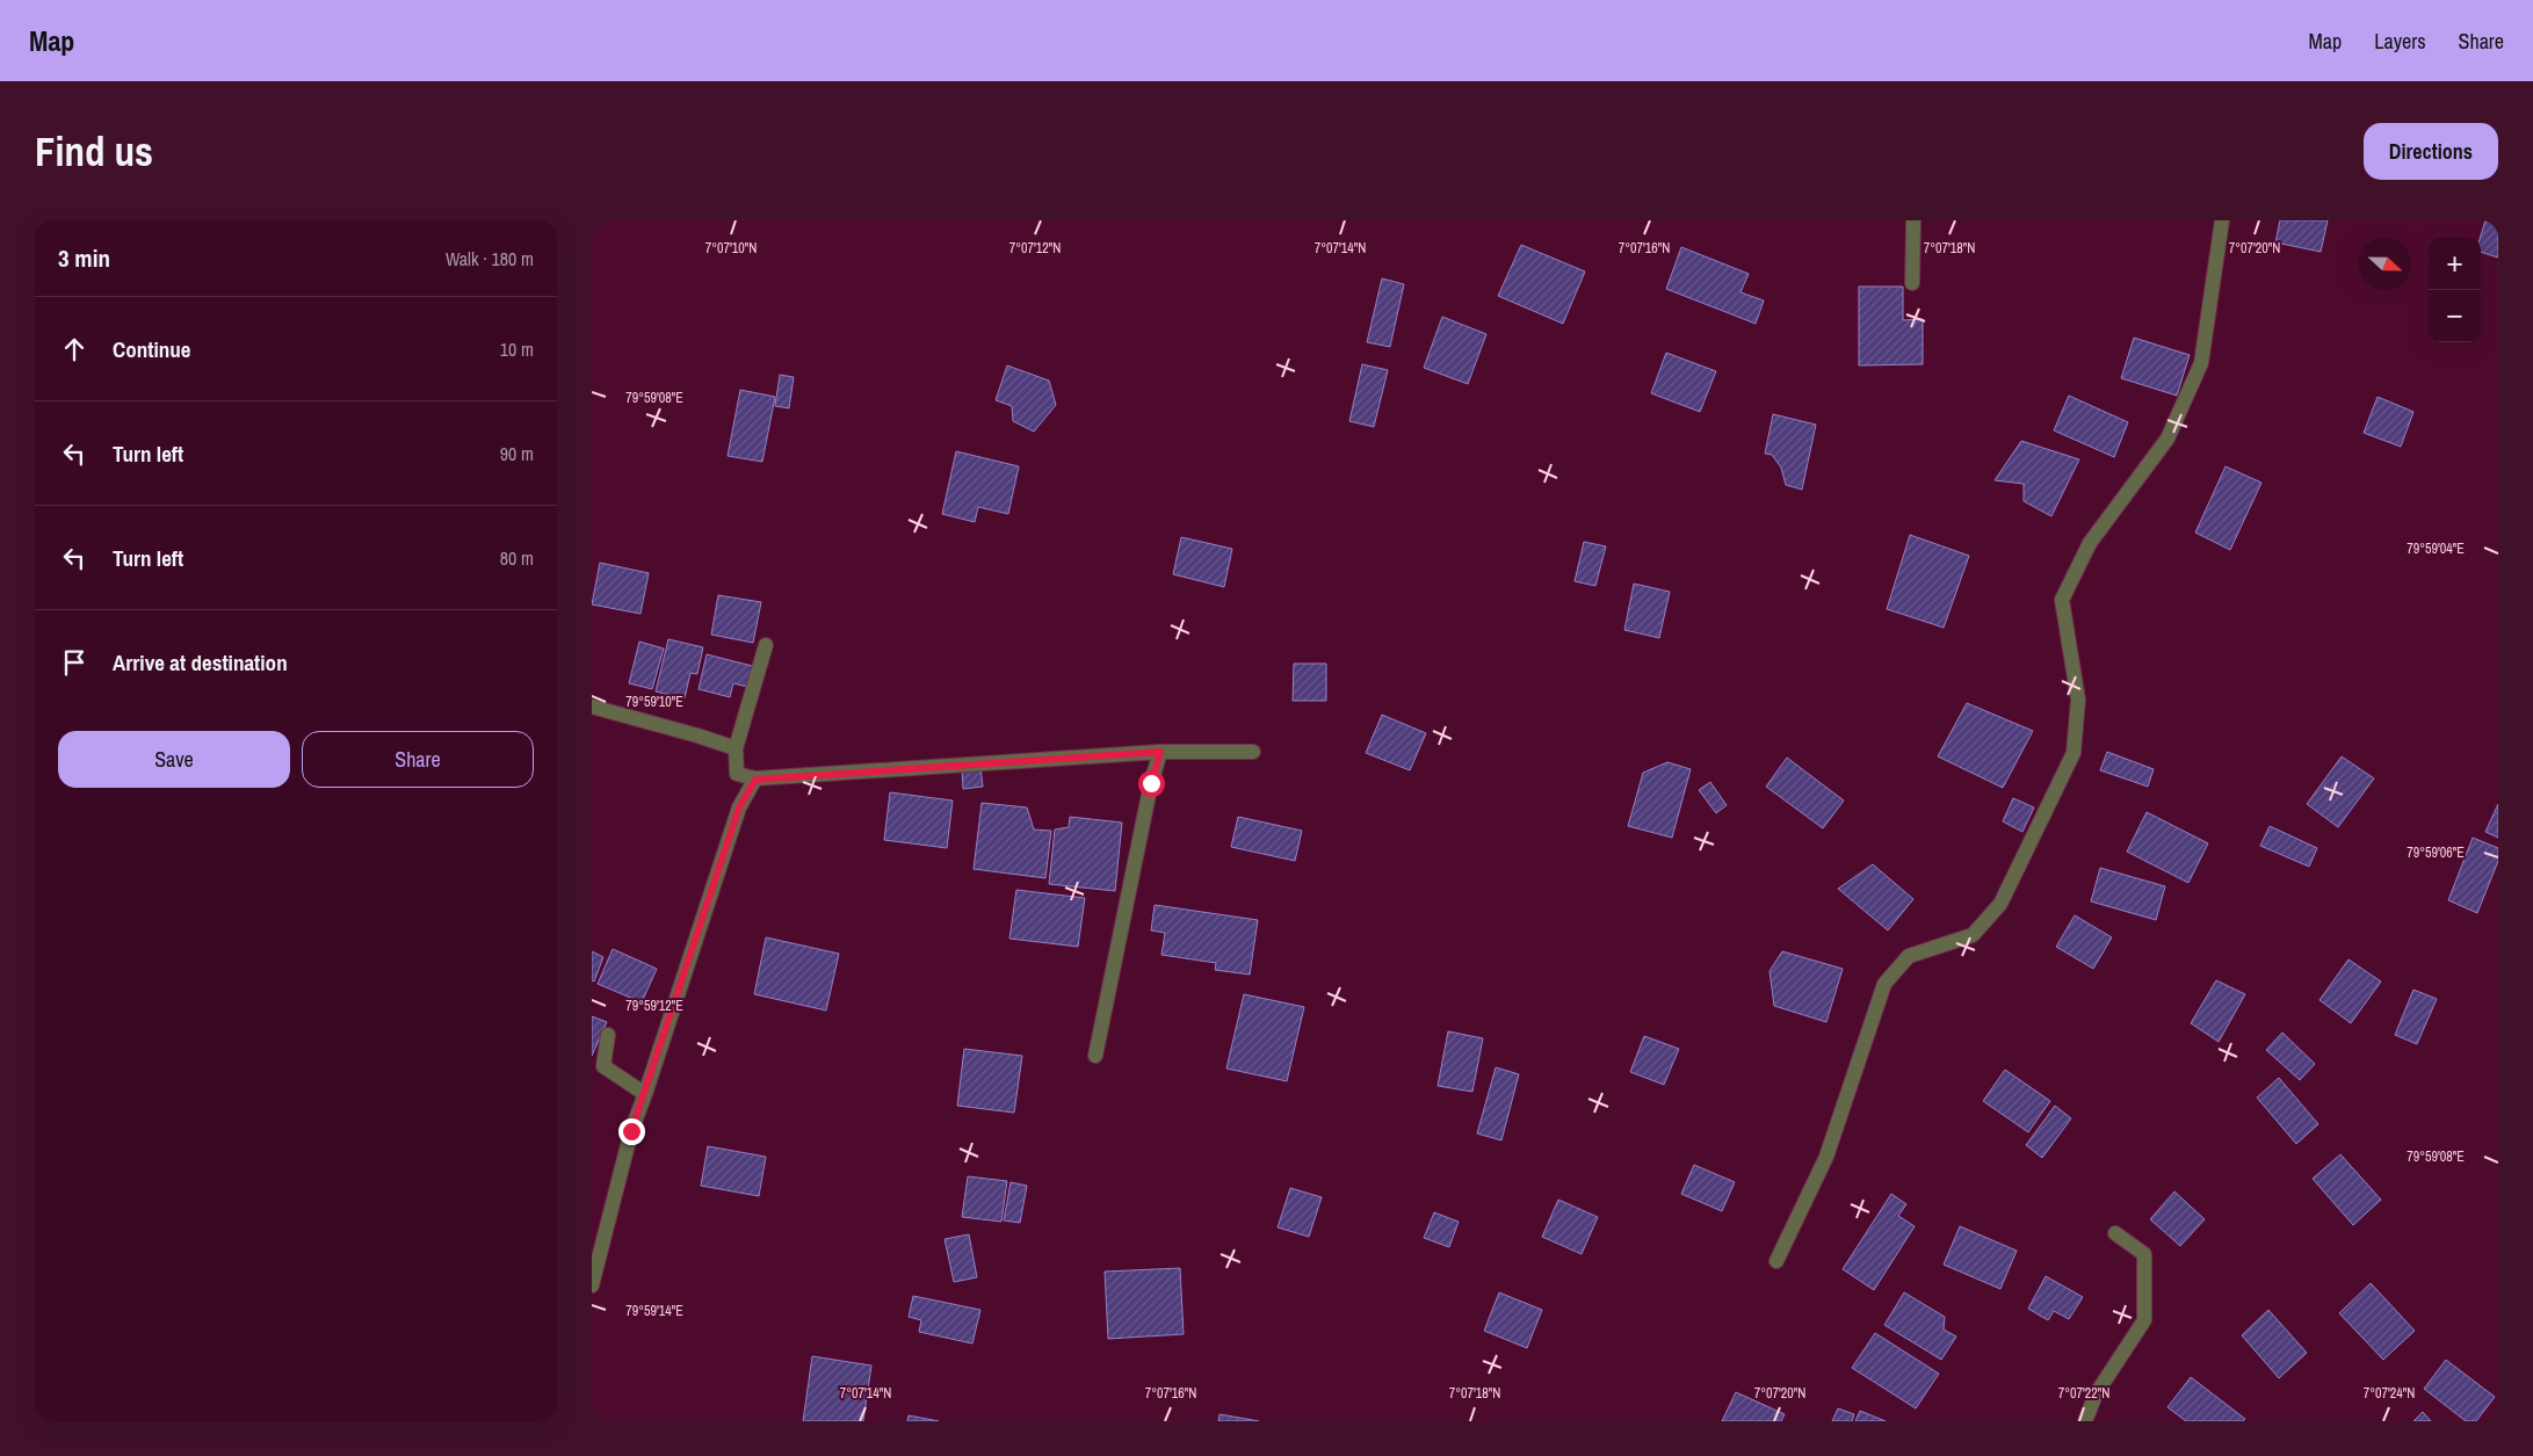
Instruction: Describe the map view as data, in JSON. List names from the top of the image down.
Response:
{
  "north": "right",
  "page": {
    "header": "Map",
    "nav": ["Map", "Layers", "Share"],
    "buttons": [
      "Directions",
      ["Save", "Share"]
    ],
    "title": "Find us",
    "heading": ["3 min", "Walk · 180 m"],
    "map_buttons": ["+", "−"],
    "list": [
      ["Continue", "10 m"],
      ["Turn left", "90 m"],
      ["Turn left", "80 m"],
      "Arrive at destination"
    ]
  },
  "coordinates": [
    "7°07'14\"N",
    "7°07'16\"N",
    "7°07'18\"N",
    "7°07'20\"N",
    "7°07'10\"N",
    "7°07'12\"N",
    "79°59'08\"E",
    "79°59'04\"E",
    "79°59'10\"E",
    "79°59'06\"E",
    "79°59'12\"E",
    "79°59'14\"E",
    "7°07'22\"N",
    "7°07'24\"N"
  ]
}
